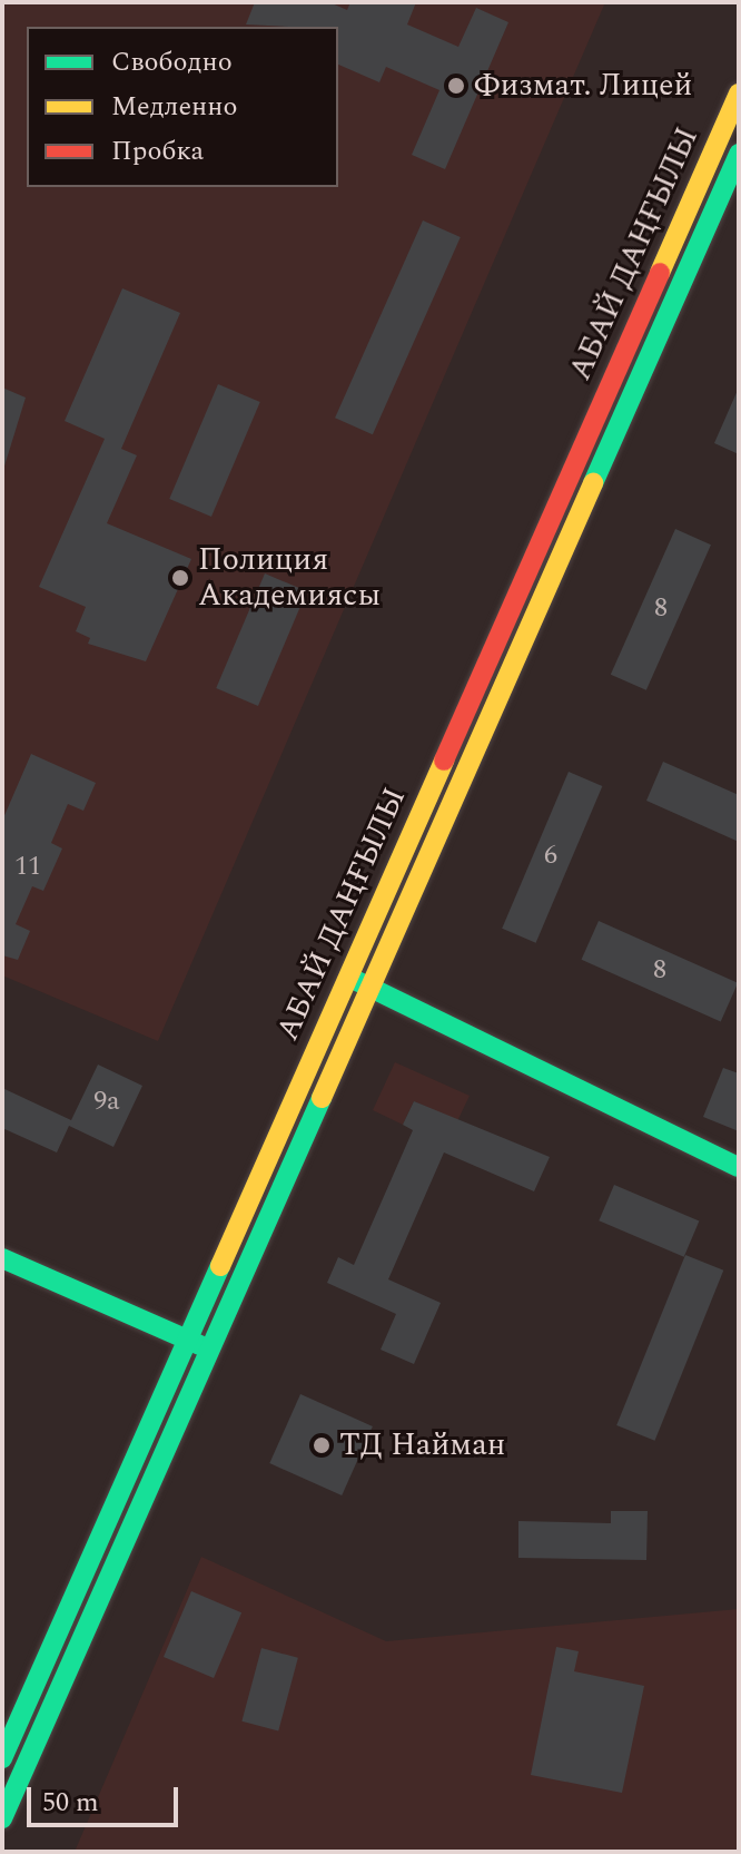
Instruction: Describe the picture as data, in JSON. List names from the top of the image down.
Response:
{
  "streets": {
    "main road": ["АБАЙ ДАҢҒЫЛЫ"]
  },
  "places": ["Физмат. Лицей", "Полиция Академиясы", "ТД Найман"],
  "house_numbers": [
    "8",
    "6",
    "11",
    "8",
    "9а"
  ],
  "legend": ["Свободно", "Медленно", "Пробка"],
  "scale_bar": "50 m"
}
